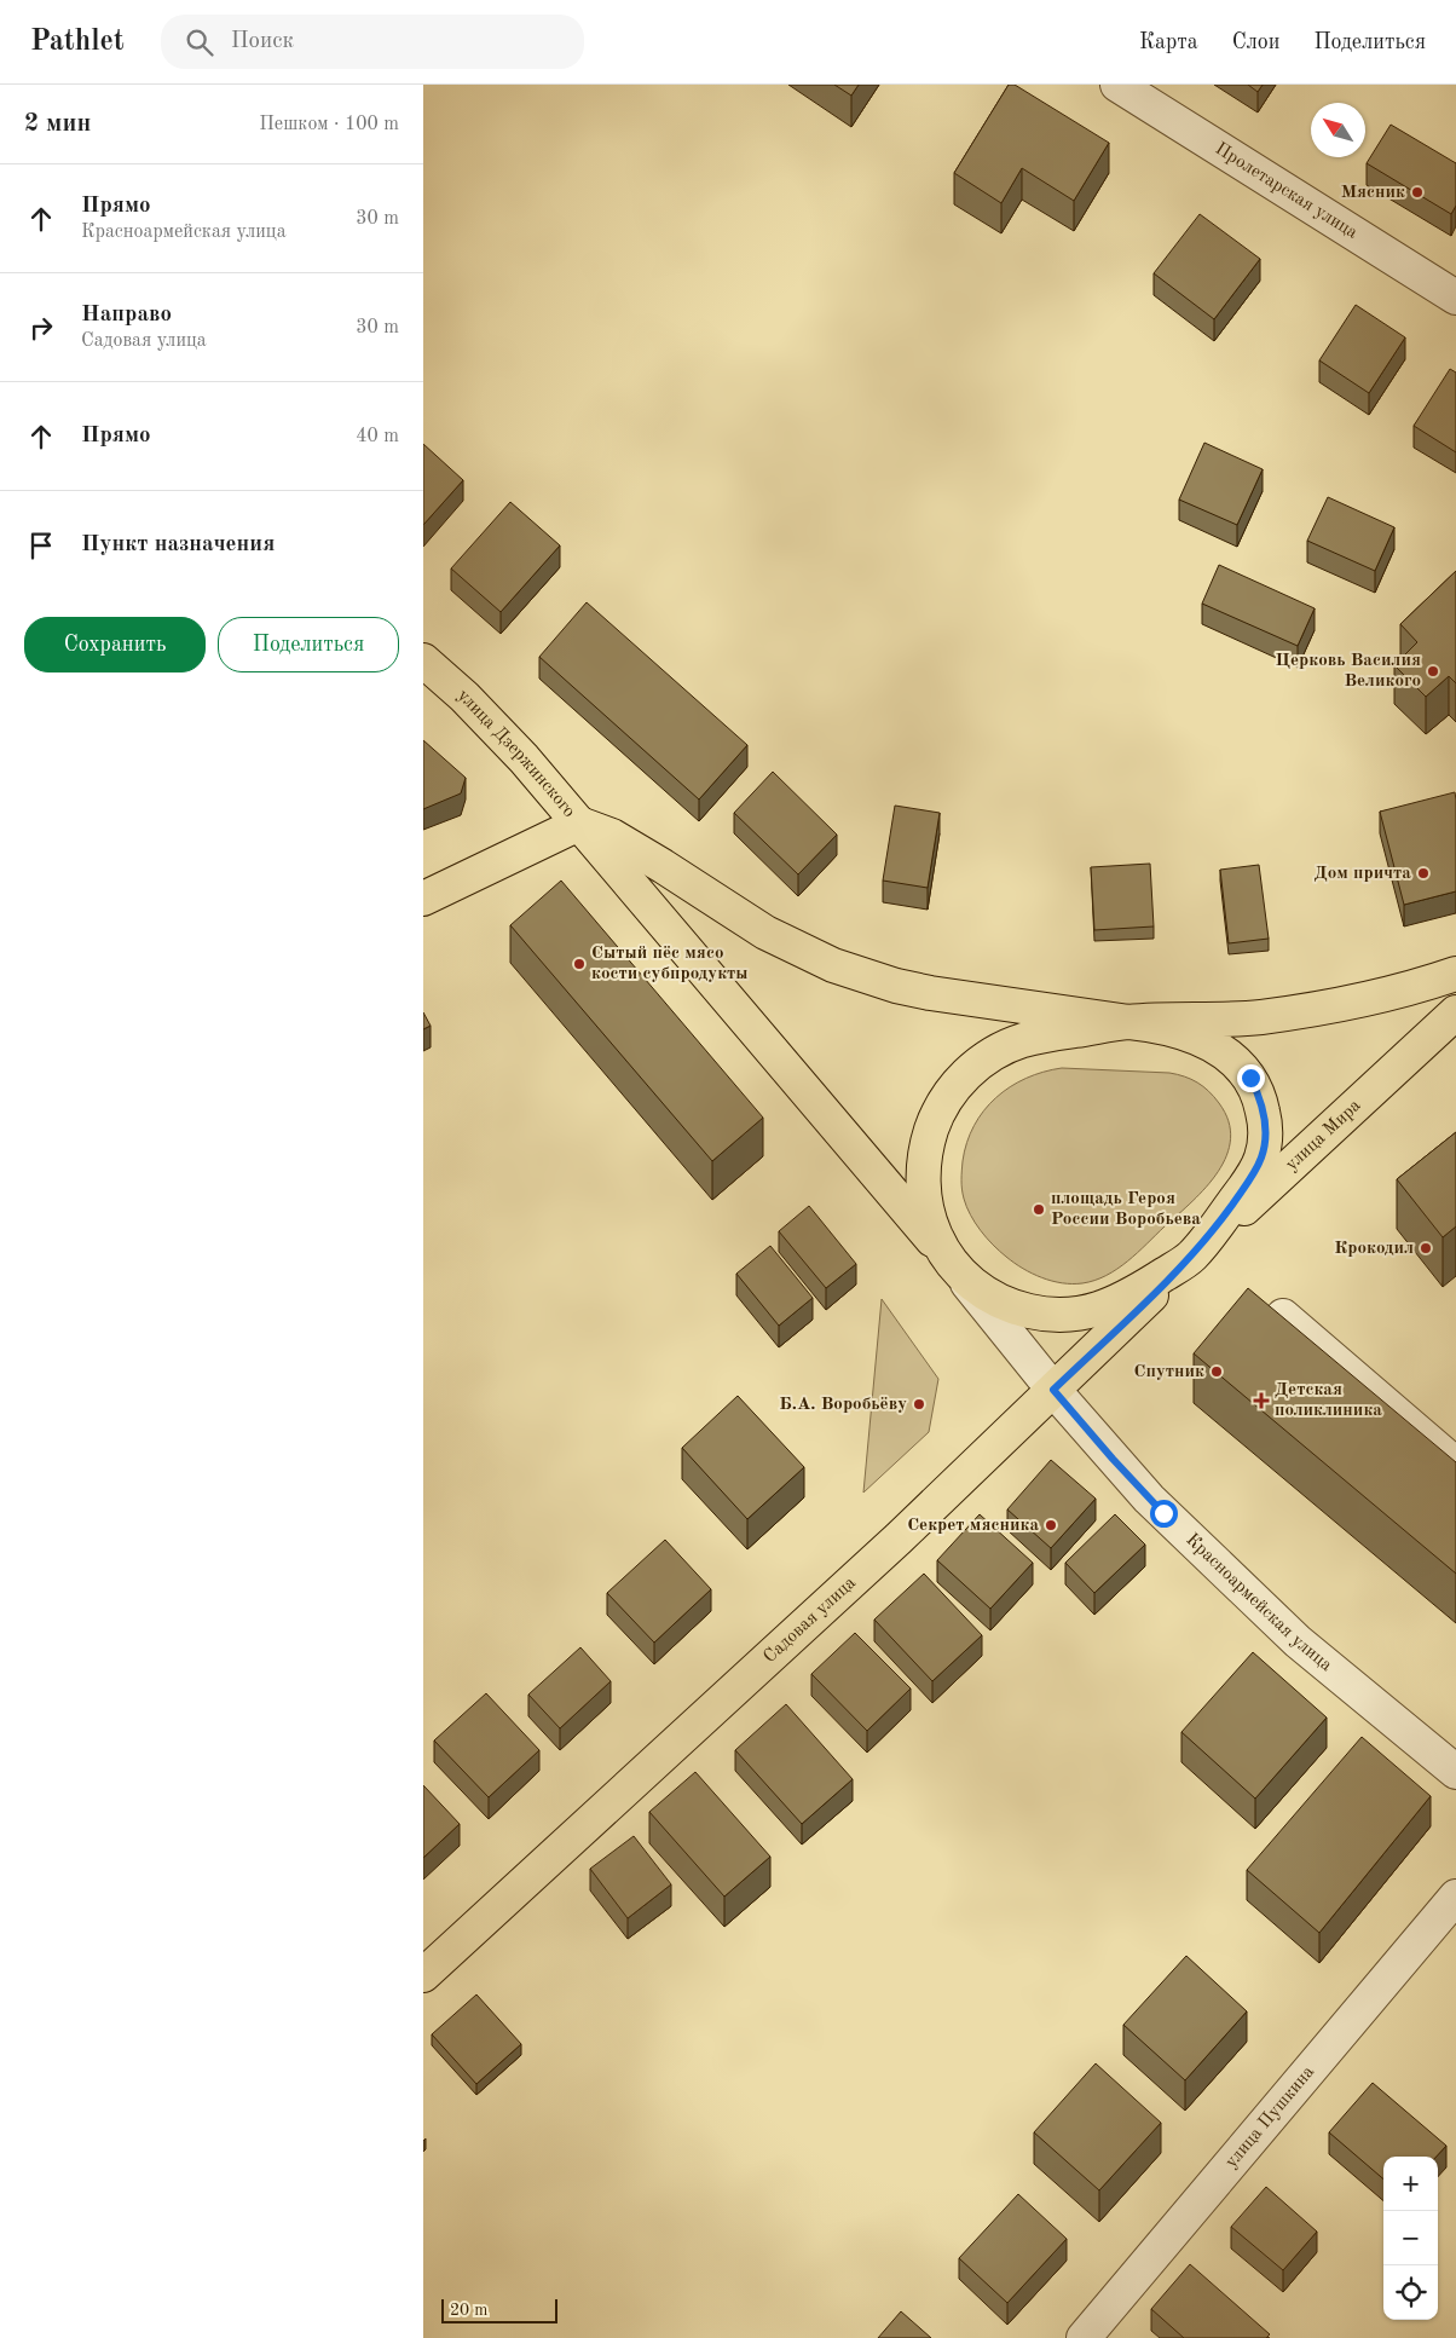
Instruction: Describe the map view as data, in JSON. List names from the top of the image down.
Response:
{
  "streets": {
    "main road": ["улица Дзержинского", "улица Мира", "Садовая улица"],
    "street": ["Пролетарская улица", "Красноармейская улица", "улица Пушкина"]
  },
  "crossings": [
    ["улица Дзержинского", "улица Мира"],
    ["улица Дзержинского", "Красноармейская улица"],
    ["улица Дзержинского", "Садовая улица"],
    ["улица Мира", "Садовая улица"],
    ["Красноармейская улица", "Садовая улица"]
  ],
  "places": {
    "other": [
      "Мясник",
      "Церковь Василия Великого",
      "Дом причта",
      "Сытый пёс мясо кости субпродукты",
      "площадь Героя России Воробьева",
      "Крокодил",
      "Спутник",
      "Б.А. Воробьёву",
      "Секрет мясника"
    ],
    "health": ["Детская поликлиника"]
  },
  "scale_bar": "20 m",
  "north": "top left",
  "page": {
    "header": "Pathlet",
    "search": "Поиск",
    "nav": ["Карта", "Слои", "Поделиться"],
    "heading": ["2 мин", "Пешком · 100 m"],
    "list": [
      ["Прямо", "Красноармейская улица", "30 m"],
      ["Направо", "Садовая улица", "30 m"],
      ["Прямо", "40 m"],
      "Пункт назначения"
    ],
    "buttons": ["Сохранить", "Поделиться"],
    "map_buttons": ["+", "−"],
    "scale": "20 m"
  }
}
